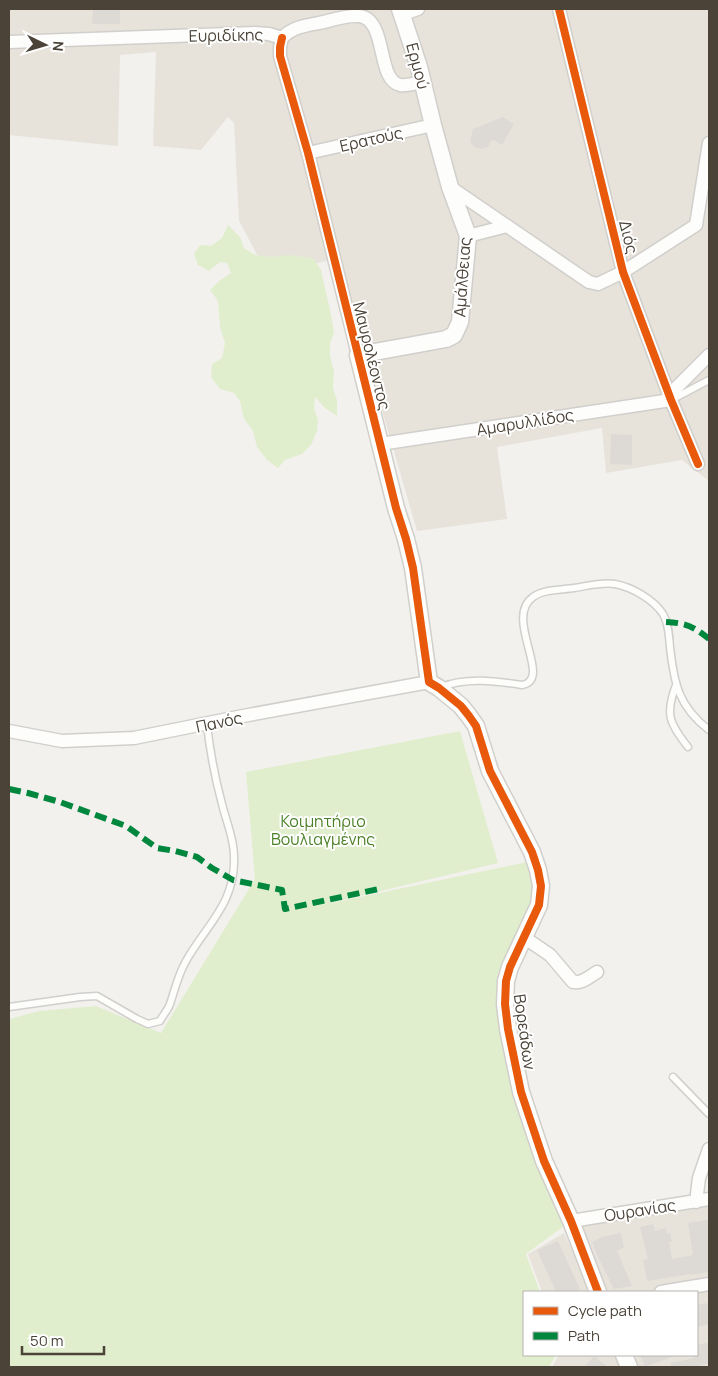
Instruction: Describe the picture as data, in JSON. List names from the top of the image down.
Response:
{
  "streets": {
    "street": [
      "Ευριδίκης",
      "Ερμού",
      "Ερατούς",
      "Διός",
      "Αμάλθειας",
      "Μαυρολέοντος",
      "Αμαρυλλίδος",
      "Πανός",
      "Βορεάδων",
      "Ουρανίας"
    ]
  },
  "crossings": [
    ["Ευριδίκης", "Ερμού"],
    ["Ευριδίκης", "Μαυρολέοντος"],
    ["Ερμού", "Ερατούς"],
    ["Ερμού", "Αμάλθειας"],
    ["Ερατούς", "Αμάλθειας"],
    ["Ερατούς", "Μαυρολέοντος"],
    ["Διός", "Αμαρυλλίδος"],
    ["Αμάλθειας", "Μαυρολέοντος"],
    ["Μαυρολέοντος", "Αμαρυλλίδος"],
    ["Μαυρολέοντος", "Πανός"],
    ["Μαυρολέοντος", "Βορεάδων"],
    ["Πανός", "Βορεάδων"],
    ["Βορεάδων", "Ουρανίας"]
  ],
  "parks": ["Κοιμητήριο Βουλιαγμένης"],
  "legend": ["Cycle path", "Path"],
  "scale_bar": "50 m",
  "north": "right"
}
